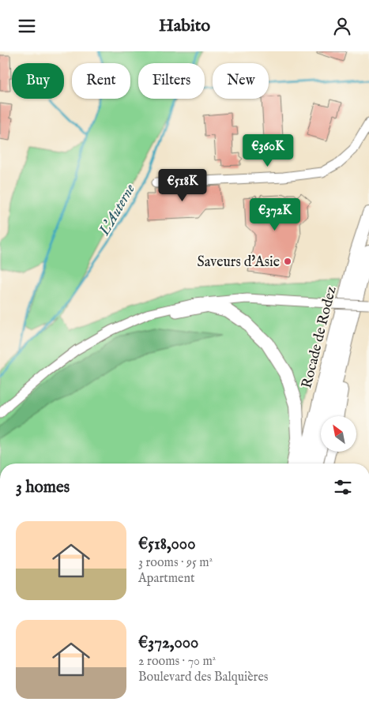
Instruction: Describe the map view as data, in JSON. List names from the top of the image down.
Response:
{
  "streets": {
    "highway": ["Rocade de Rodez"]
  },
  "water": ["L'Auterne"],
  "places": ["Saveurs d'Asie"],
  "north": "top left",
  "page": {
    "header": "Habito",
    "chip": [
      "Buy",
      "Rent",
      "Filters",
      "New"
    ],
    "price": ["€360K", "€518K", "€372K"],
    "heading": "3 homes",
    "list": [
      {
        "name": "€518,000",
        "note": "3 rooms · 95 m² · Apartment"
      },
      {
        "name": "€372,000",
        "note": "2 rooms · 70 m² · Boulevard des Balquières"
      }
    ]
  }
}
